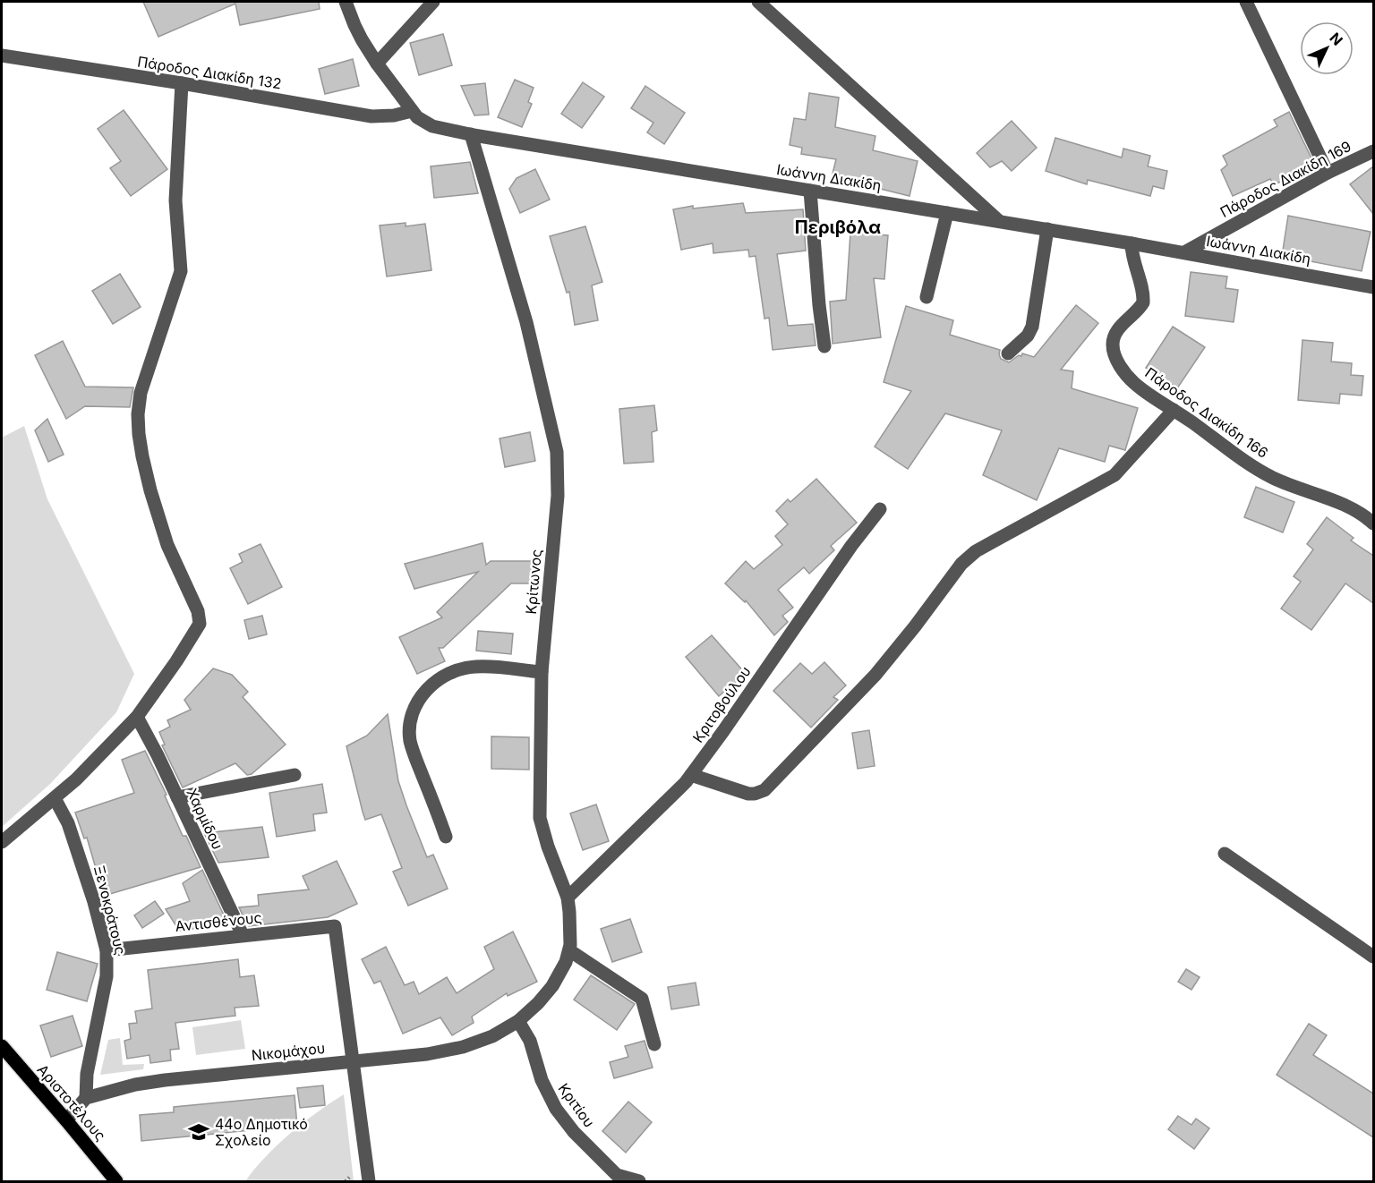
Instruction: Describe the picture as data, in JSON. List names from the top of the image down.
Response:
{
  "streets": {
    "main road": ["Αριστοτέλους"],
    "street": [
      "Πάροδος Διακίδη 132",
      "Ιωάννη Διακίδη",
      "Πάροδος Διακίδη 169",
      "Πάροδος Διακίδη 166",
      "Κρίτωνος",
      "Κριτοβούλου",
      "Χαρμίδου",
      "Ξενοκράτους",
      "Αντισθένους",
      "Νικομάχου",
      "Κριτίου"
    ]
  },
  "crossings": [
    ["Πάροδος Διακίδη 132", "Ιωάννη Διακίδη"],
    ["Ιωάννη Διακίδη", "Πάροδος Διακίδη 169"],
    ["Ιωάννη Διακίδη", "Πάροδος Διακίδη 166"],
    ["Ιωάννη Διακίδη", "Κρίτωνος"],
    ["Κρίτωνος", "Κριτοβούλου"],
    ["Κρίτωνος", "Νικομάχου"],
    ["Κρίτωνος", "Κριτίου"],
    ["Χαρμίδου", "Αντισθένους"],
    ["Ξενοκράτους", "Αντισθένους"],
    ["Ξενοκράτους", "Νικομάχου"],
    ["Αντισθένους", "Νικομάχου"],
    ["Νικομάχου", "Κριτίου"]
  ],
  "districts": ["Περιβόλα"],
  "places": {
    "school or university": ["44ο Δημοτικό Σχολείο"]
  },
  "north": "top right"
}
